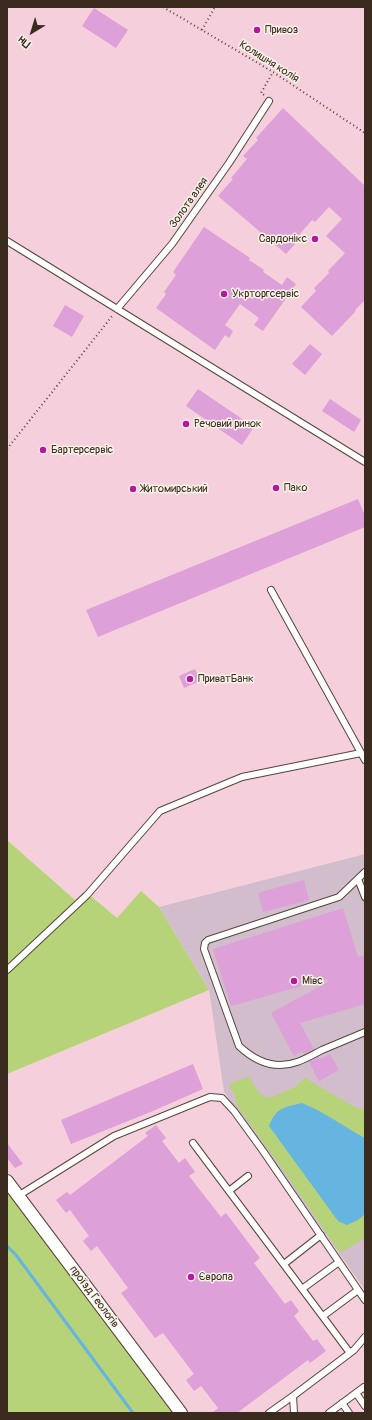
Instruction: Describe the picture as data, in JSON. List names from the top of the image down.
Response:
{
  "streets": {
    "street": ["проїзд Геологів"],
    "lane": ["Золота алея"],
    "path": ["Колишня колія"]
  },
  "places": [
    "Привоз",
    "Сардонікс",
    "Укрторгсервіс",
    "Речовий ринок",
    "Бартерсервіс",
    "Пако",
    "Житомирський",
    "ПриватБанк",
    "Мівс",
    "Європа"
  ],
  "north": "bottom left"
}
